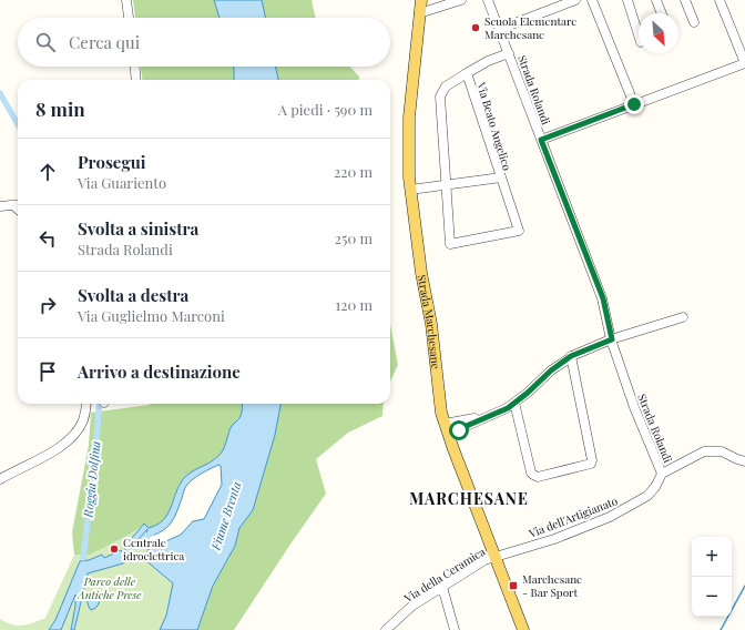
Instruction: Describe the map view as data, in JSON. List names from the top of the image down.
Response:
{
  "streets": {
    "main road": ["Strada Marchesane"],
    "street": [
      "Strada Rolandi",
      "Via Beato Angelico",
      "Via dell'Artigianato",
      "Via della Ceramica"
    ]
  },
  "crossings": [
    ["Strada Rolandi", "Via dell'Artigianato"],
    ["Via Beato Angelico", "Strada Marchesane"],
    ["Strada Marchesane", "Via dell'Artigianato"],
    ["Strada Marchesane", "Via della Ceramica"],
    ["Via dell'Artigianato", "Via della Ceramica"]
  ],
  "districts": ["MARCHESANE"],
  "water": ["Roggia Dolfina", "Fiume Brenta"],
  "parks": ["Parco delle Antiche Prese"],
  "places": {
    "other": ["Scuola Elementare Marchesane", "Centrale idroelettrica"],
    "transit": ["Marchesane - Bar Sport"]
  },
  "north": "bottom right",
  "page": {
    "search": "Cerca qui",
    "heading": ["8 min", "A piedi · 590 m"],
    "list": [
      ["Prosegui", "Via Guariento", "220 m"],
      ["Svolta a sinistra", "Strada Rolandi", "250 m"],
      ["Svolta a destra", "Via Guglielmo Marconi", "120 m"],
      "Arrivo a destinazione"
    ],
    "map_buttons": ["+", "−"]
  }
}
